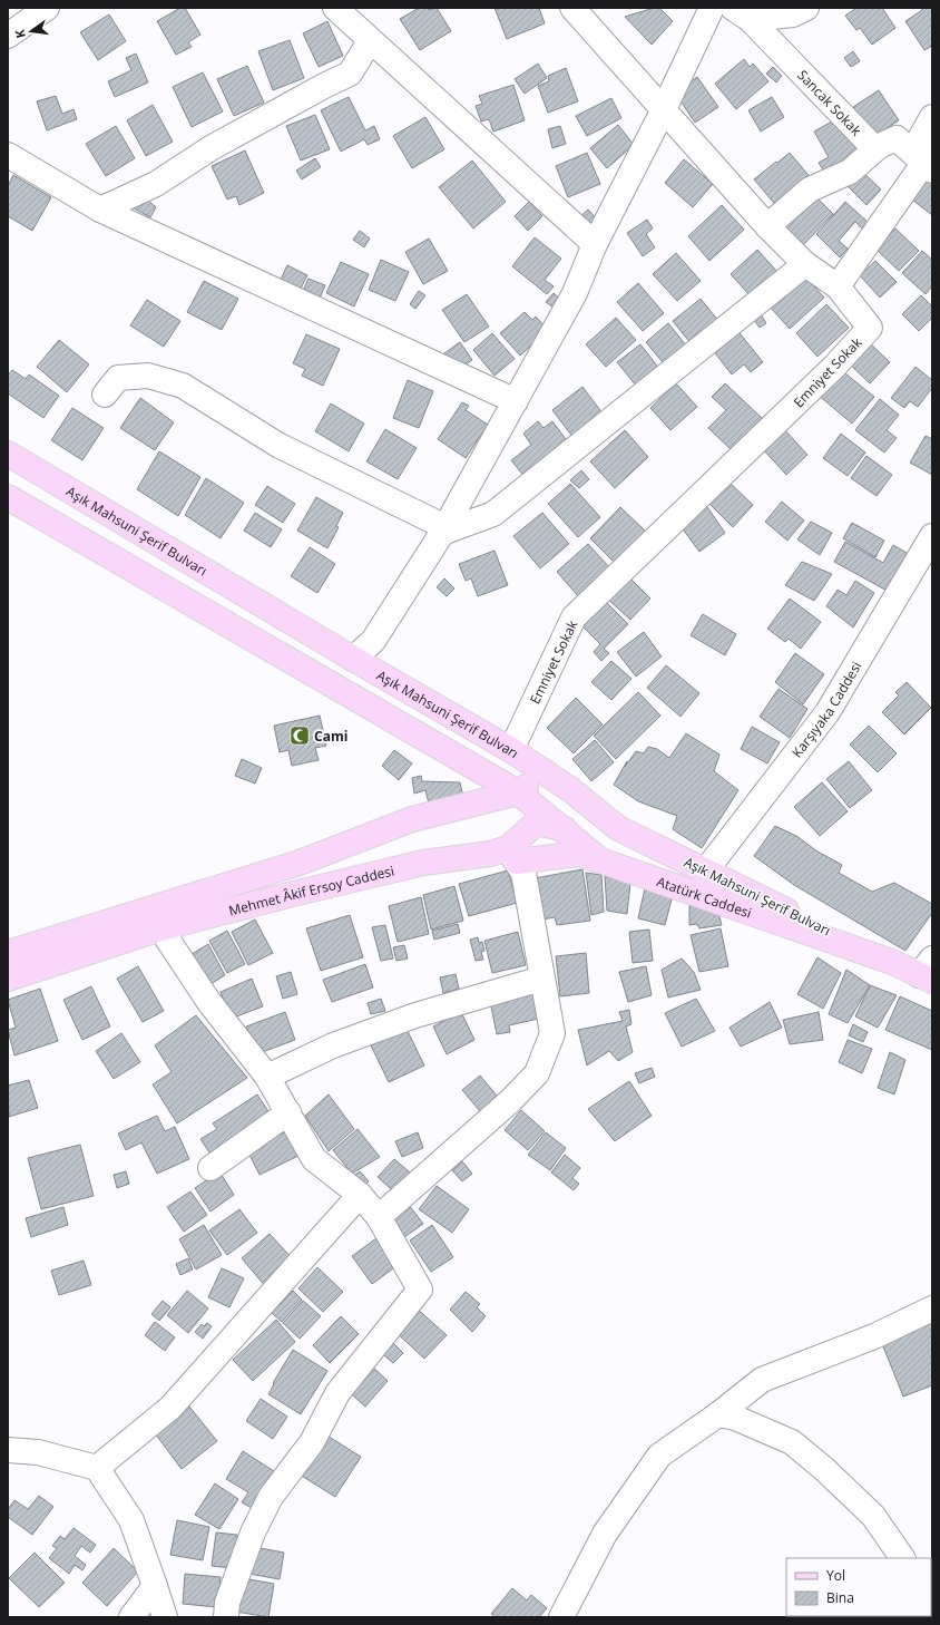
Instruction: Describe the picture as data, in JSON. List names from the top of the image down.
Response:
{
  "streets": {
    "main road": ["Aşık Mahsuni Şerif Bulvarı", "Mehmet Âkif Ersoy Caddesi", "Atatürk Caddesi"],
    "street": ["Sancak Sokak", "Emniyet Sokak", "Karşıyaka Caddesi"]
  },
  "crossings": [
    ["Emniyet Sokak", "Aşık Mahsuni Şerif Bulvarı"],
    ["Aşık Mahsuni Şerif Bulvarı", "Karşıyaka Caddesi"],
    ["Aşık Mahsuni Şerif Bulvarı", "Mehmet Âkif Ersoy Caddesi"],
    ["Aşık Mahsuni Şerif Bulvarı", "Atatürk Caddesi"],
    ["Mehmet Âkif Ersoy Caddesi", "Atatürk Caddesi"]
  ],
  "places": {
    "mosque": ["Cami"]
  },
  "legend": ["Yol", "Bina"],
  "north": "left"
}
